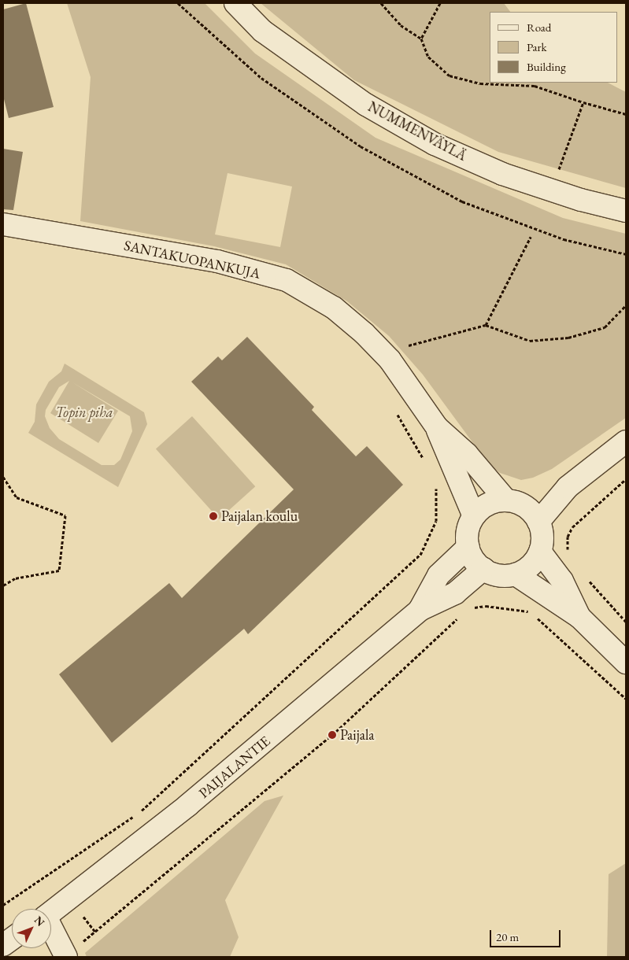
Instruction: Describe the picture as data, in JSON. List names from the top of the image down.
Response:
{
  "streets": {
    "street": ["NUMMENVÄYLÄ", "SANTAKUOPANKUJA", "PAIJALANTIE"]
  },
  "crossings": [
    ["SANTAKUOPANKUJA", "PAIJALANTIE"]
  ],
  "parks": ["Topin piha"],
  "places": ["Paijalan koulu", "Paijala"],
  "legend": ["Road", "Park", "Building"],
  "scale_bar": "20 m",
  "north": "top right"
}
